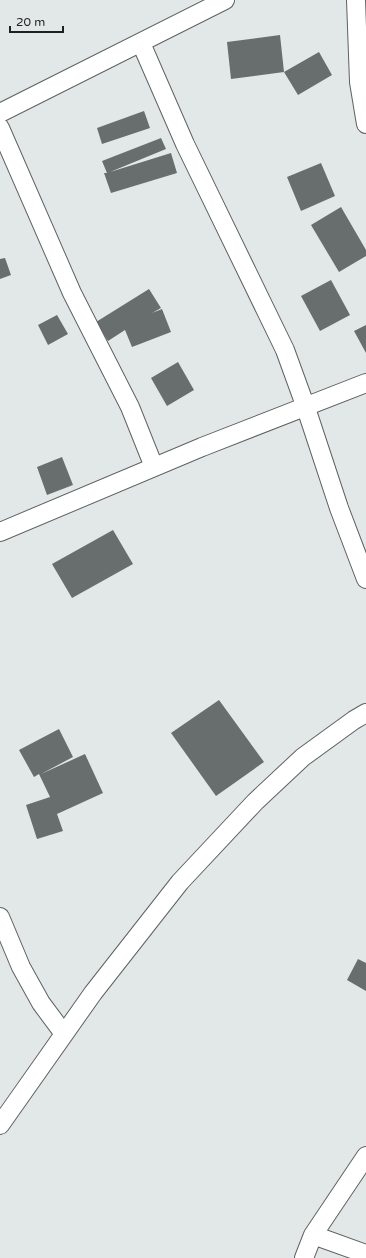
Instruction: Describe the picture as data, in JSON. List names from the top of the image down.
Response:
{
  "scale_bar": "20 m"
}
